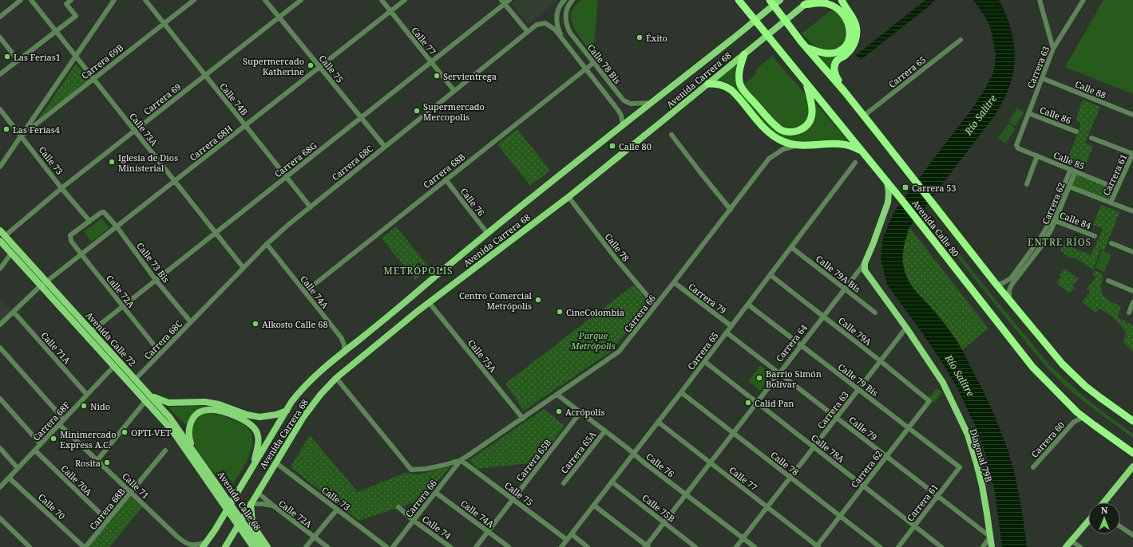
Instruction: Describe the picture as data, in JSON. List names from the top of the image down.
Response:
{
  "streets": {
    "highway": ["Avenida Calle 80"],
    "main road": [
      "Avenida Carrera 68",
      "Avenida Calle 72",
      "Carrera 64",
      "Diagonal 79B",
      "Avenida Calle 68"
    ],
    "street": [
      "Calle 77",
      "Carrera 69B",
      "Calle 78 Bis",
      "Carrera 63",
      "Calle 75",
      "Carrera 65",
      "Calle 88",
      "Carrera 69",
      "Calle 74B",
      "Calle 86",
      "Calle 73A",
      "Carrera 68H",
      "Carrera 68G",
      "Calle 73",
      "Calle 85",
      "Carrera 68C",
      "Carrera 68B",
      "Carrera 61",
      "Calle 76",
      "Carrera 62",
      "Calle 84",
      "Calle 78",
      "Calle 73 Bis",
      "Calle 79A Bis",
      "Calle 72A",
      "Calle 74A",
      "Carrera 79",
      "Carrera 66",
      "Calle 79A",
      "Calle 71A",
      "Calle 75A",
      "Calle 79 Bis",
      "Carrera 68F",
      "Calle 79",
      "Carrera 60",
      "Calle 78A",
      "Carrera 65A",
      "Carrera 65B",
      "Calle 70A",
      "Calle 71",
      "Calle 70",
      "Calle 75B",
      "Calle 74"
    ]
  },
  "crossings": [
    ["Calle 77", "Carrera 63"],
    ["Calle 77", "Carrera 65"],
    ["Calle 77", "Carrera 68H"],
    ["Calle 77", "Carrera 68G"],
    ["Calle 77", "Carrera 68C"],
    ["Calle 77", "Carrera 62"],
    ["Calle 77", "Carrera 64"],
    ["Carrera 69B", "Calle 74B"],
    ["Carrera 69B", "Calle 73A"],
    ["Carrera 69B", "Calle 73"],
    ["Calle 78 Bis", "Avenida Carrera 68"],
    ["Calle 78 Bis", "Carrera 68C"],
    ["Calle 78 Bis", "Carrera 68B"],
    ["Carrera 63", "Calle 88"],
    ["Carrera 63", "Calle 86"],
    ["Carrera 63", "Calle 85"],
    ["Carrera 63", "Calle 76"],
    ["Carrera 63", "Calle 78"],
    ["Carrera 63", "Calle 79A"],
    ["Carrera 63", "Calle 79 Bis"],
    ["Carrera 63", "Calle 79"],
    ["Carrera 63", "Calle 78A"],
    ["Carrera 63", "Diagonal 79B"],
    ["Calle 75", "Carrera 65"],
    ["Calle 75", "Carrera 69"],
    ["Calle 75", "Carrera 68H"],
    ["Calle 75", "Carrera 68G"],
    ["Calle 75", "Carrera 68C"],
    ["Calle 75", "Carrera 66"],
    ["Calle 75", "Carrera 65B"],
    ["Carrera 65", "Calle 76"],
    ["Carrera 65", "Avenida Calle 80"],
    ["Carrera 65", "Calle 78"],
    ["Carrera 65", "Calle 79A Bis"],
    ["Carrera 65", "Carrera 79"],
    ["Carrera 65", "Calle 79A"],
    ["Carrera 65", "Calle 79 Bis"],
    ["Carrera 65", "Calle 79"],
    ["Carrera 65", "Calle 78A"],
    ["Carrera 65", "Calle 75B"],
    ["Avenida Carrera 68", "Calle 73"],
    ["Avenida Carrera 68", "Calle 76"],
    ["Avenida Carrera 68", "Calle 78"],
    ["Avenida Carrera 68", "Calle 72A"],
    ["Avenida Carrera 68", "Calle 74A"],
    ["Avenida Carrera 68", "Carrera 66"],
    ["Avenida Carrera 68", "Calle 75A"],
    ["Avenida Carrera 68", "Calle 71"],
    ["Carrera 69", "Calle 74B"],
    ["Carrera 69", "Calle 73A"],
    ["Carrera 69", "Calle 73"],
    ["Carrera 69", "Avenida Calle 72"],
    ["Calle 74B", "Carrera 68H"],
    ["Calle 74B", "Carrera 68G"],
    ["Calle 74B", "Carrera 68C"],
    ["Calle 73A", "Carrera 68H"],
    ["Calle 73A", "Carrera 68G"],
    ["Calle 73A", "Carrera 68C"],
    ["Carrera 68H", "Calle 73 Bis"],
    ["Carrera 68H", "Calle 72A"],
    ["Carrera 68H", "Avenida Calle 72"],
    ["Carrera 68H", "Calle 71A"],
    ["Carrera 68G", "Calle 73 Bis"],
    ["Carrera 68G", "Calle 72A"],
    ["Carrera 68G", "Avenida Calle 72"],
    ["Calle 73", "Calle 73 Bis"],
    ["Calle 73", "Calle 72A"],
    ["Calle 85", "Carrera 61"],
    ["Calle 85", "Carrera 62"],
    ["Carrera 68C", "Calle 73 Bis"],
    ["Carrera 68C", "Calle 72A"],
    ["Carrera 68C", "Calle 74A"],
    ["Carrera 68C", "Avenida Calle 72"],
    ["Carrera 68B", "Calle 76"],
    ["Carrera 68B", "Calle 74A"],
    ["Carrera 68B", "Calle 70A"],
    ["Carrera 68B", "Calle 71"],
    ["Carrera 68B", "Calle 70"],
    ["Carrera 61", "Calle 79 Bis"],
    ["Carrera 61", "Calle 79"],
    ["Carrera 61", "Calle 78A"],
    ["Calle 76", "Carrera 66"],
    ["Calle 76", "Carrera 64"],
    ["Calle 76", "Carrera 65A"],
    ["Calle 76", "Carrera 65B"],
    ["Carrera 62", "Calle 84"],
    ["Carrera 62", "Avenida Calle 80"],
    ["Carrera 62", "Calle 78"],
    ["Carrera 62", "Calle 79A"],
    ["Carrera 62", "Calle 79 Bis"],
    ["Carrera 62", "Calle 79"],
    ["Carrera 62", "Calle 78A"],
    ["Avenida Calle 80", "Carrera 64"],
    ["Avenida Calle 80", "Carrera 60"],
    ["Calle 78", "Carrera 66"],
    ["Calle 78", "Carrera 64"],
    ["Calle 73 Bis", "Calle 72A"],
    ["Calle 79A Bis", "Carrera 64"],
    ["Calle 74A", "Carrera 66"],
    ["Calle 74A", "Carrera 65B"],
    ["Carrera 79", "Carrera 66"],
    ["Carrera 66", "Calle 75A"],
    ["Carrera 66", "Calle 74"],
    ["Calle 79A", "Carrera 64"],
    ["Avenida Calle 72", "Carrera 68F"],
    ["Avenida Calle 72", "Avenida Calle 68"],
    ["Carrera 64", "Calle 79 Bis"],
    ["Carrera 64", "Calle 79"],
    ["Carrera 64", "Calle 78A"],
    ["Carrera 64", "Diagonal 79B"],
    ["Carrera 64", "Calle 75B"],
    ["Calle 71A", "Carrera 68F"],
    ["Carrera 68F", "Calle 70A"],
    ["Carrera 68F", "Calle 71"],
    ["Carrera 68F", "Calle 70"],
    ["Calle 79", "Diagonal 79B"]
  ],
  "districts": ["ENTRE RÍOS", "METRÓPOLIS"],
  "water": ["Río Salitre"],
  "parks": ["Parque Metrópolis"],
  "places": {
    "other": [
      "Éxito",
      "Las Ferias1",
      "Supermercado Katherine",
      "Servientrega",
      "Supermercado Mercopolis",
      "Las Ferias4",
      "Iglesia de Dios Ministerial",
      "Centro Comercial Metrópolis",
      "CineColombia",
      "Alkosto Calle 68",
      "Barrio Simón Bolívar",
      "Calid Pan",
      "Nido",
      "Acrópolis",
      "OPTI-VET",
      "Minimercado Express A.C.",
      "Rosita"
    ],
    "transit": ["Calle 80", "Carrera 53"]
  },
  "north": "top"
}
